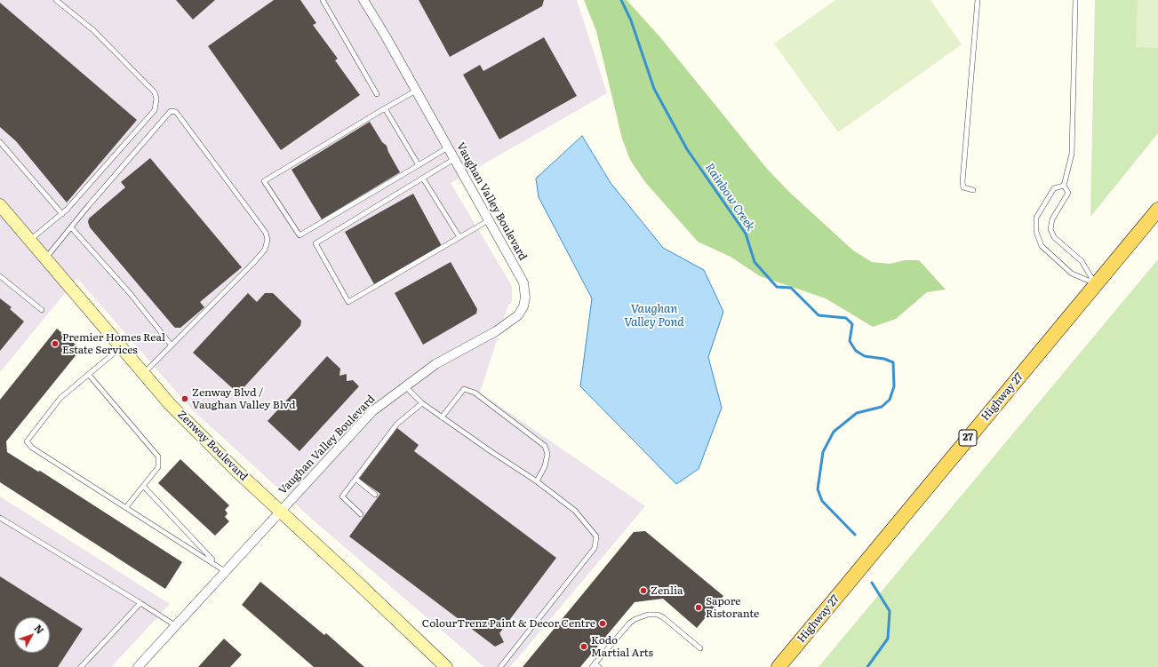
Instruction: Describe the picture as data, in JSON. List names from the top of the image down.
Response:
{
  "streets": {
    "main road": ["Highway 27", "27"],
    "street": ["Vaughan Valley Boulevard", "Zenway Boulevard"]
  },
  "crossings": [
    ["Vaughan Valley Boulevard", "Zenway Boulevard"]
  ],
  "water": ["Rainbow Creek", "Vaughan Valley Pond"],
  "places": [
    "Premier Homes Real Estate Services",
    "Zenway Blvd / Vaughan Valley Blvd",
    "Zenlia",
    "Sapore Ristorante",
    "ColourTrenz Paint & Decor Centre",
    "Kodo Martial Arts"
  ],
  "north": "top right"
}
